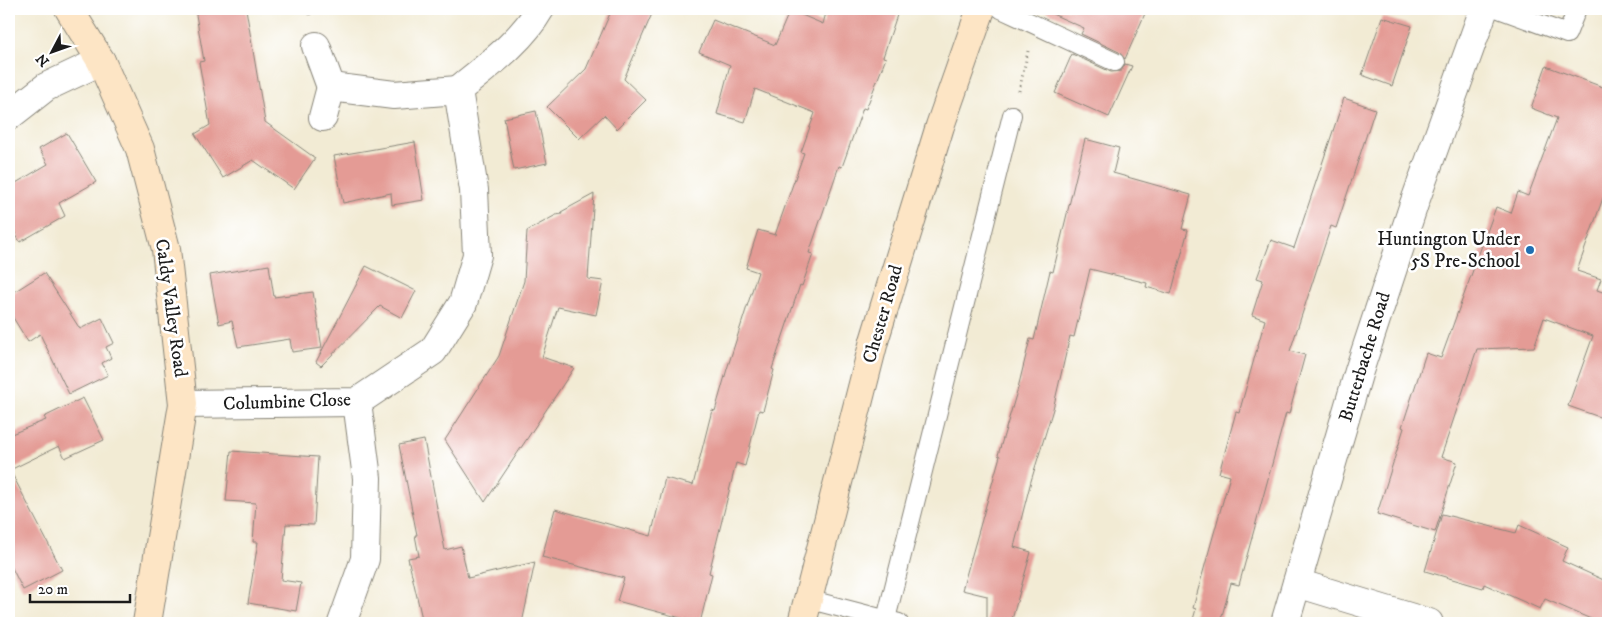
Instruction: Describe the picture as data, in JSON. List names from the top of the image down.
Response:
{
  "streets": {
    "street": [
      "Caldy Valley Road",
      "Chester Road",
      "Butterbache Road",
      "Columbine Close"
    ]
  },
  "crossings": [
    ["Caldy Valley Road", "Columbine Close"]
  ],
  "places": ["Huntington Under 5S Pre-School"],
  "scale_bar": "20 m",
  "north": "bottom left"
}
